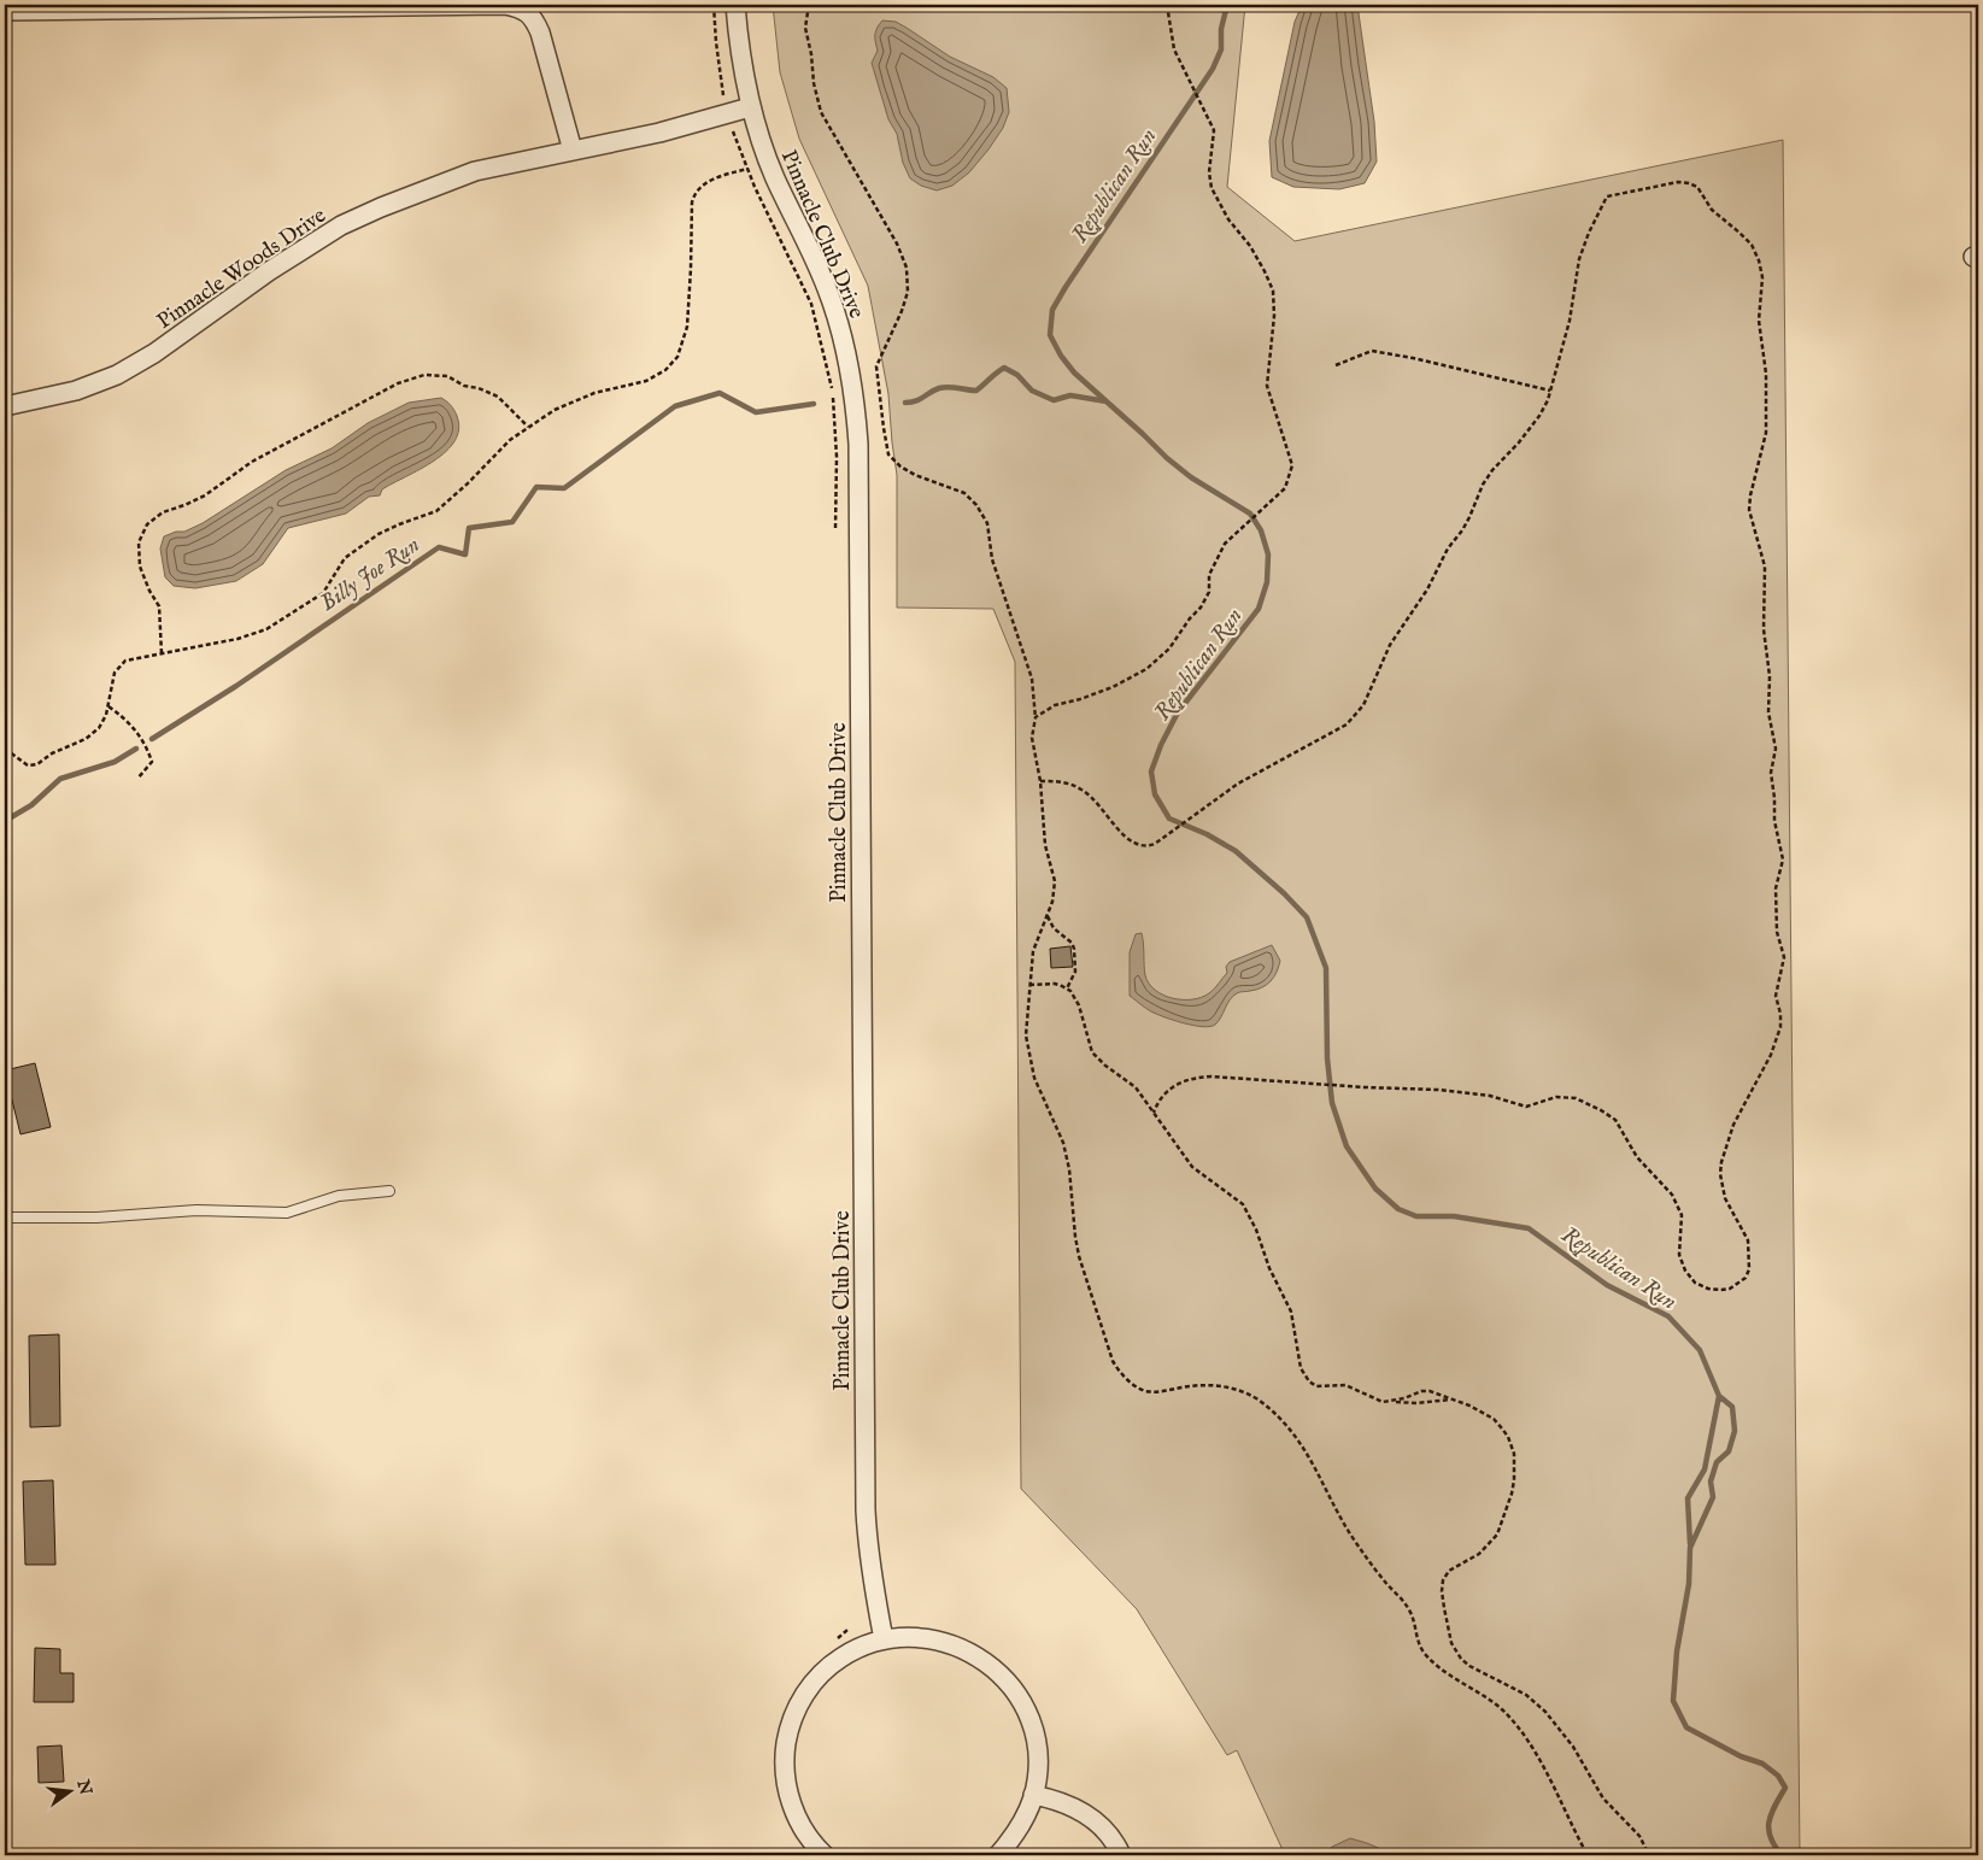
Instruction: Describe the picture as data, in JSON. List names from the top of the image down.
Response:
{
  "streets": {
    "street": ["Pinnacle Club Drive", "Pinnacle Woods Drive"]
  },
  "crossings": [
    ["Pinnacle Club Drive", "Pinnacle Woods Drive"]
  ],
  "water": ["Republican Run", "Billy Joe Run"],
  "north": "right"
}
